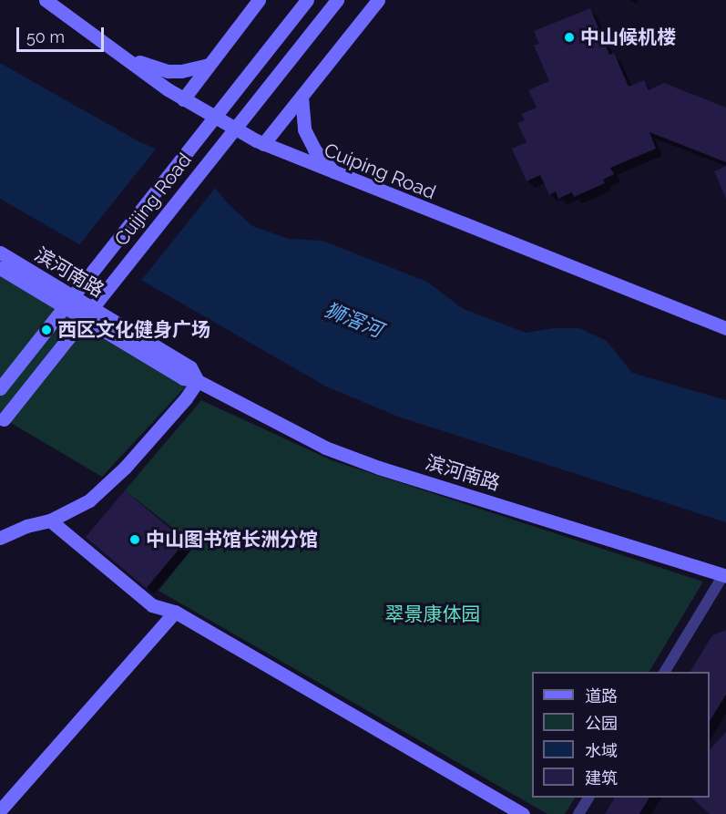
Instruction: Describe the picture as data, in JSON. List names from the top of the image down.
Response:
{
  "streets": {
    "street": ["Cuiping Road", "Cuijing Road", "滨河南路"]
  },
  "water": ["狮滘河"],
  "parks": ["翠景康体园"],
  "places": ["中山候机楼", "西区文化健身广场", "中山图书馆长洲分馆"],
  "legend": [
    "道路",
    "公园",
    "水域",
    "建筑"
  ],
  "scale_bar": "50 m"
}
